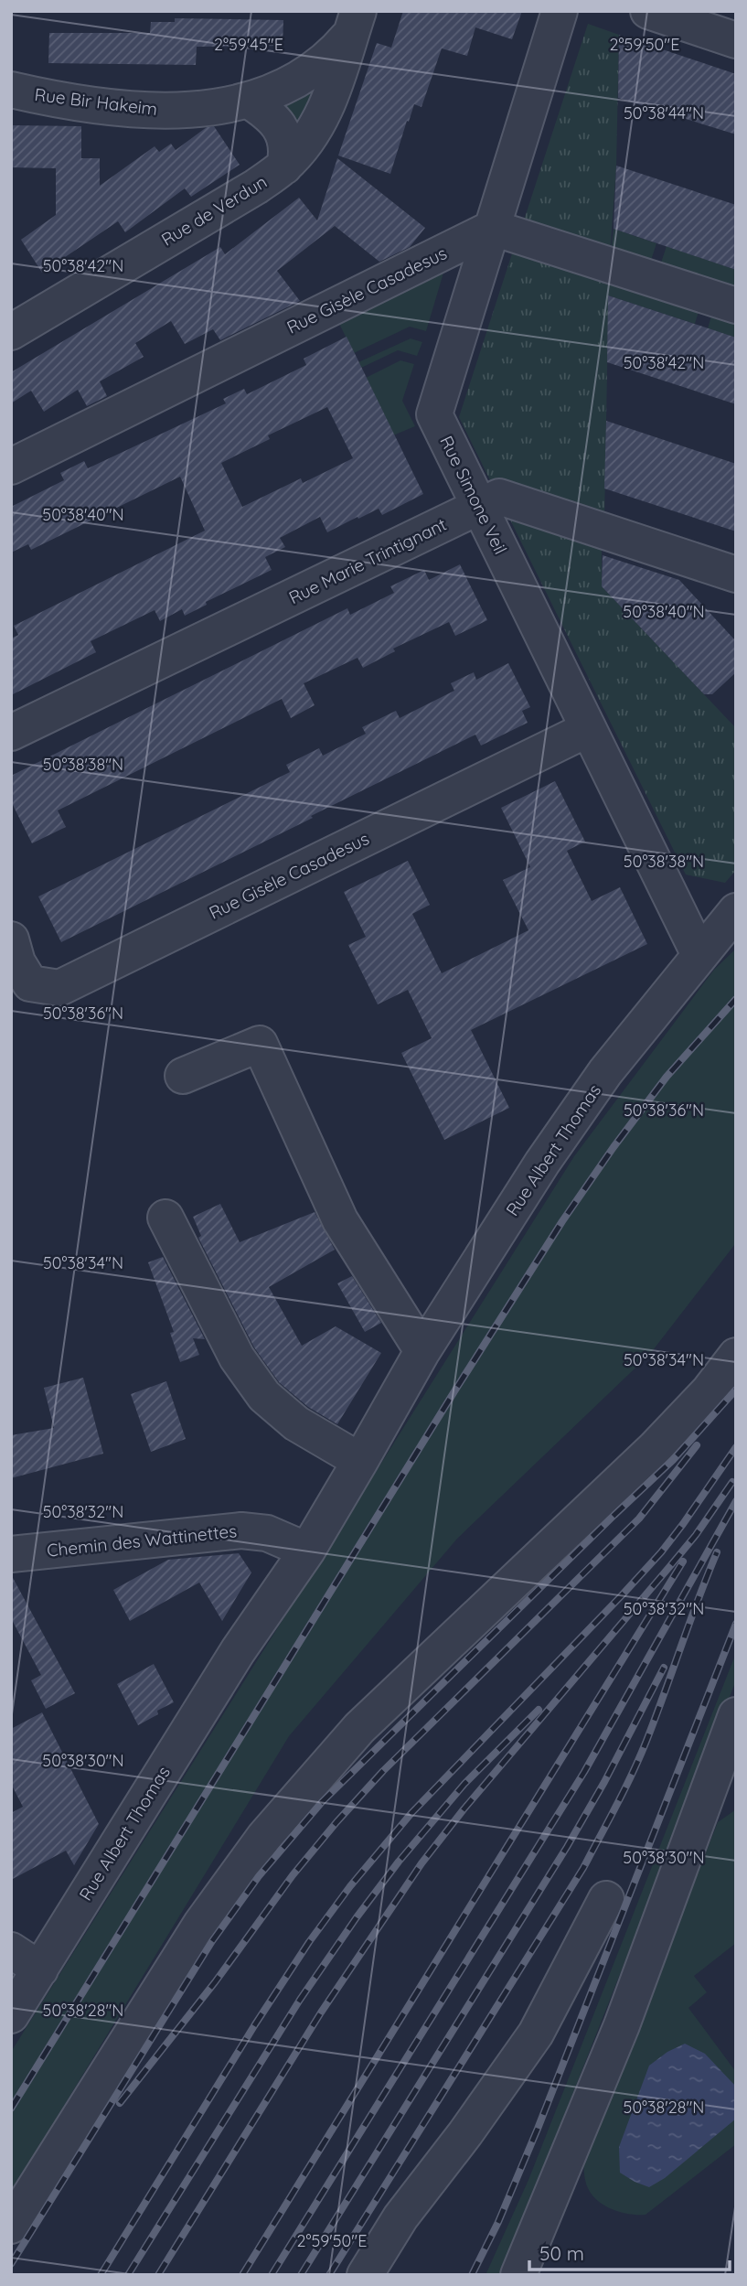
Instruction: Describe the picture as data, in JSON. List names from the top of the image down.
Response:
{
  "streets": {
    "street": [
      "Rue Bir Hakeim",
      "Rue de Verdun",
      "Rue Gisèle Casadesus",
      "Rue Simone Veil",
      "Rue Marie Trintignant",
      "Rue Albert Thomas",
      "Chemin des Wattinettes"
    ]
  },
  "crossings": [
    ["Rue Bir Hakeim", "Rue de Verdun"],
    ["Rue Gisèle Casadesus", "Rue Simone Veil"],
    ["Rue Simone Veil", "Rue Marie Trintignant"],
    ["Rue Simone Veil", "Rue Albert Thomas"],
    ["Rue Albert Thomas", "Chemin des Wattinettes"]
  ],
  "scale_bar": "50 m",
  "coordinates": [
    "2°59'45\"E",
    "2°59'50\"E",
    "50°38'44\"N",
    "50°38'42\"N",
    "50°38'40\"N",
    "50°38'38\"N",
    "50°38'36\"N",
    "50°38'34\"N",
    "50°38'32\"N",
    "50°38'30\"N",
    "50°38'28\"N"
  ]
}
